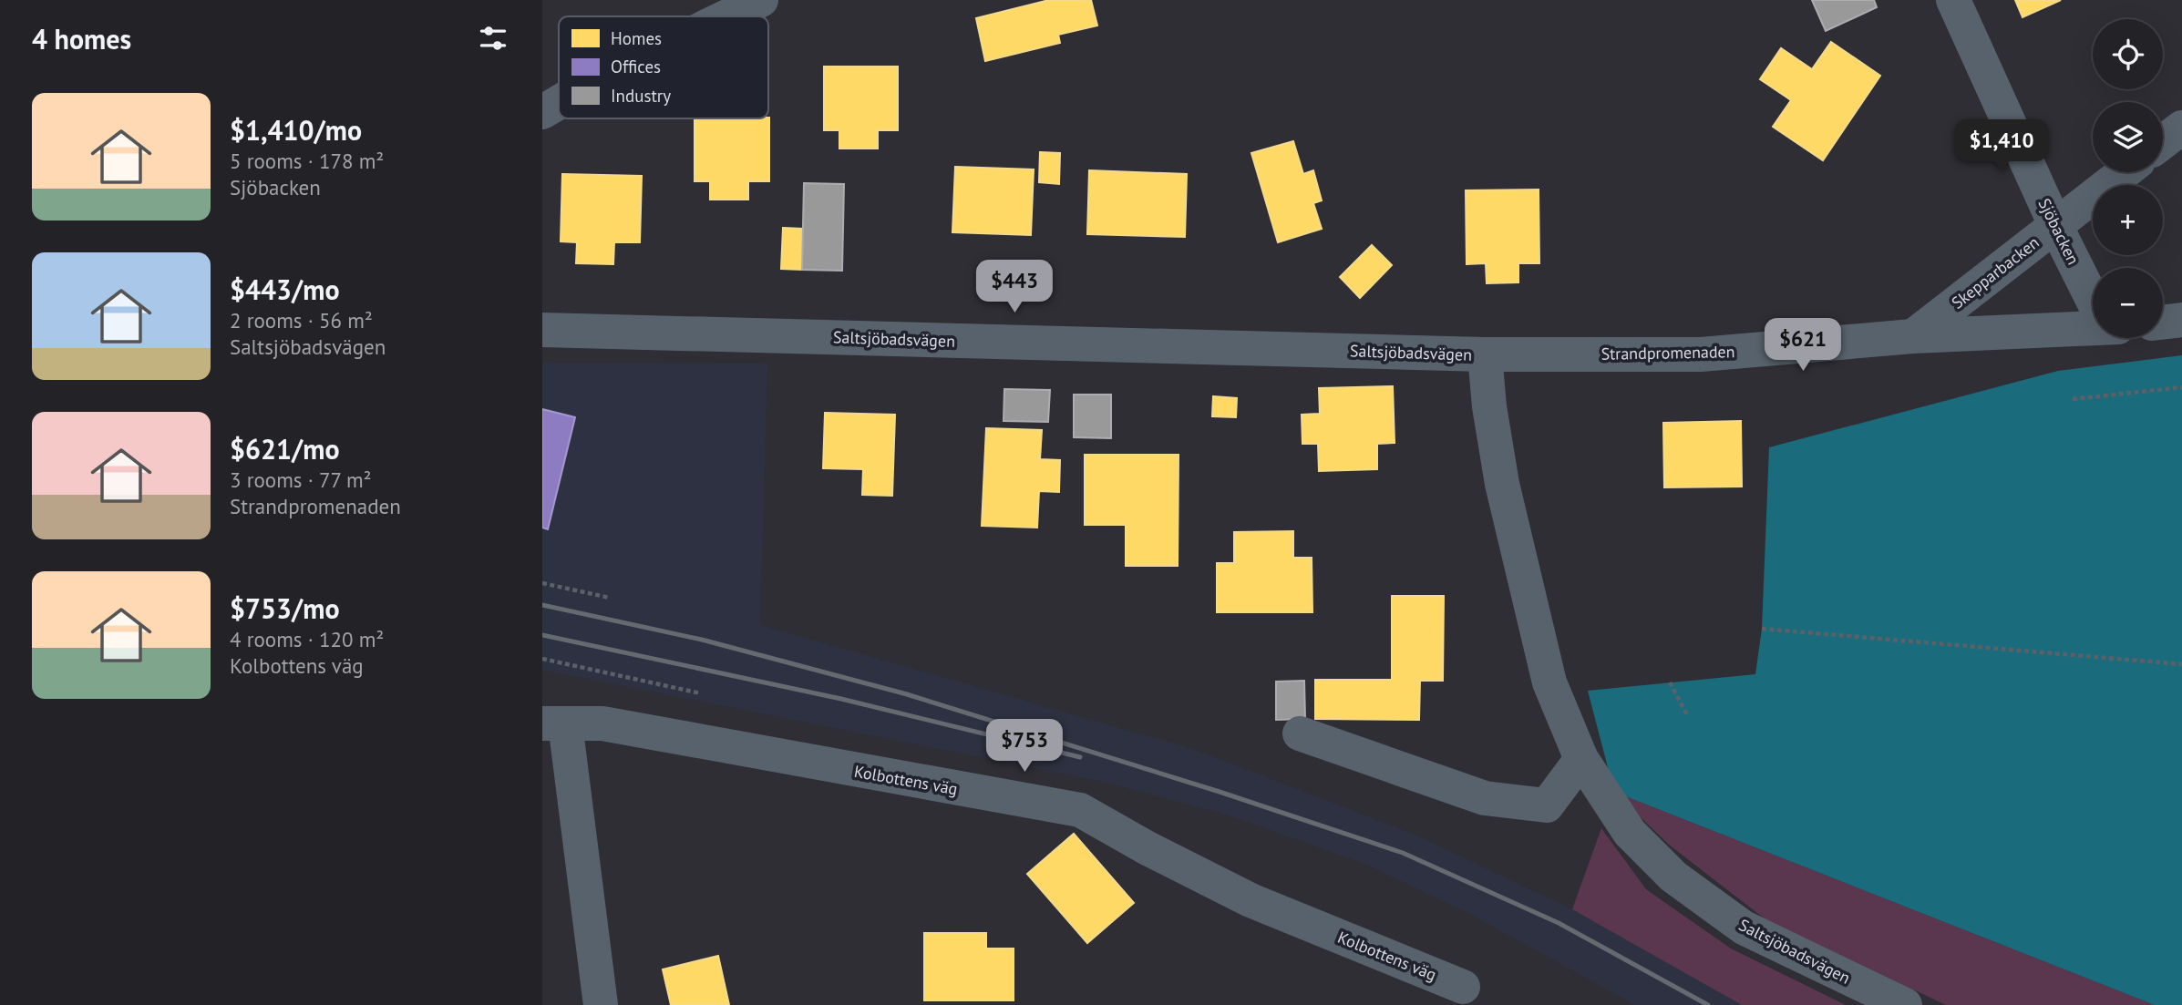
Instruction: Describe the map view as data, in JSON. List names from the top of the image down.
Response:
{
  "streets": {
    "street": [
      "Sjöbacken",
      "Skepparbacken",
      "Saltsjöbadsvägen",
      "Strandpromenaden",
      "Kolbottens väg"
    ]
  },
  "crossings": [
    ["Sjöbacken", "Skepparbacken"],
    ["Skepparbacken", "Strandpromenaden"],
    ["Saltsjöbadsvägen", "Strandpromenaden"]
  ],
  "legend": ["Homes", "Offices", "Industry"],
  "page": {
    "heading": "4 homes",
    "map_buttons": ["+", "−"],
    "list": [
      {
        "name": "$1,410/mo",
        "note": "5 rooms · 178 m² · Sjöbacken"
      },
      {
        "name": "$443/mo",
        "note": "2 rooms · 56 m² · Saltsjöbadsvägen"
      },
      {
        "name": "$621/mo",
        "note": "3 rooms · 77 m² · Strandpromenaden"
      },
      {
        "name": "$753/mo",
        "note": "4 rooms · 120 m² · Kolbottens väg"
      }
    ],
    "price": [
      "$1,410",
      "$443",
      "$621",
      "$753"
    ]
  }
}
